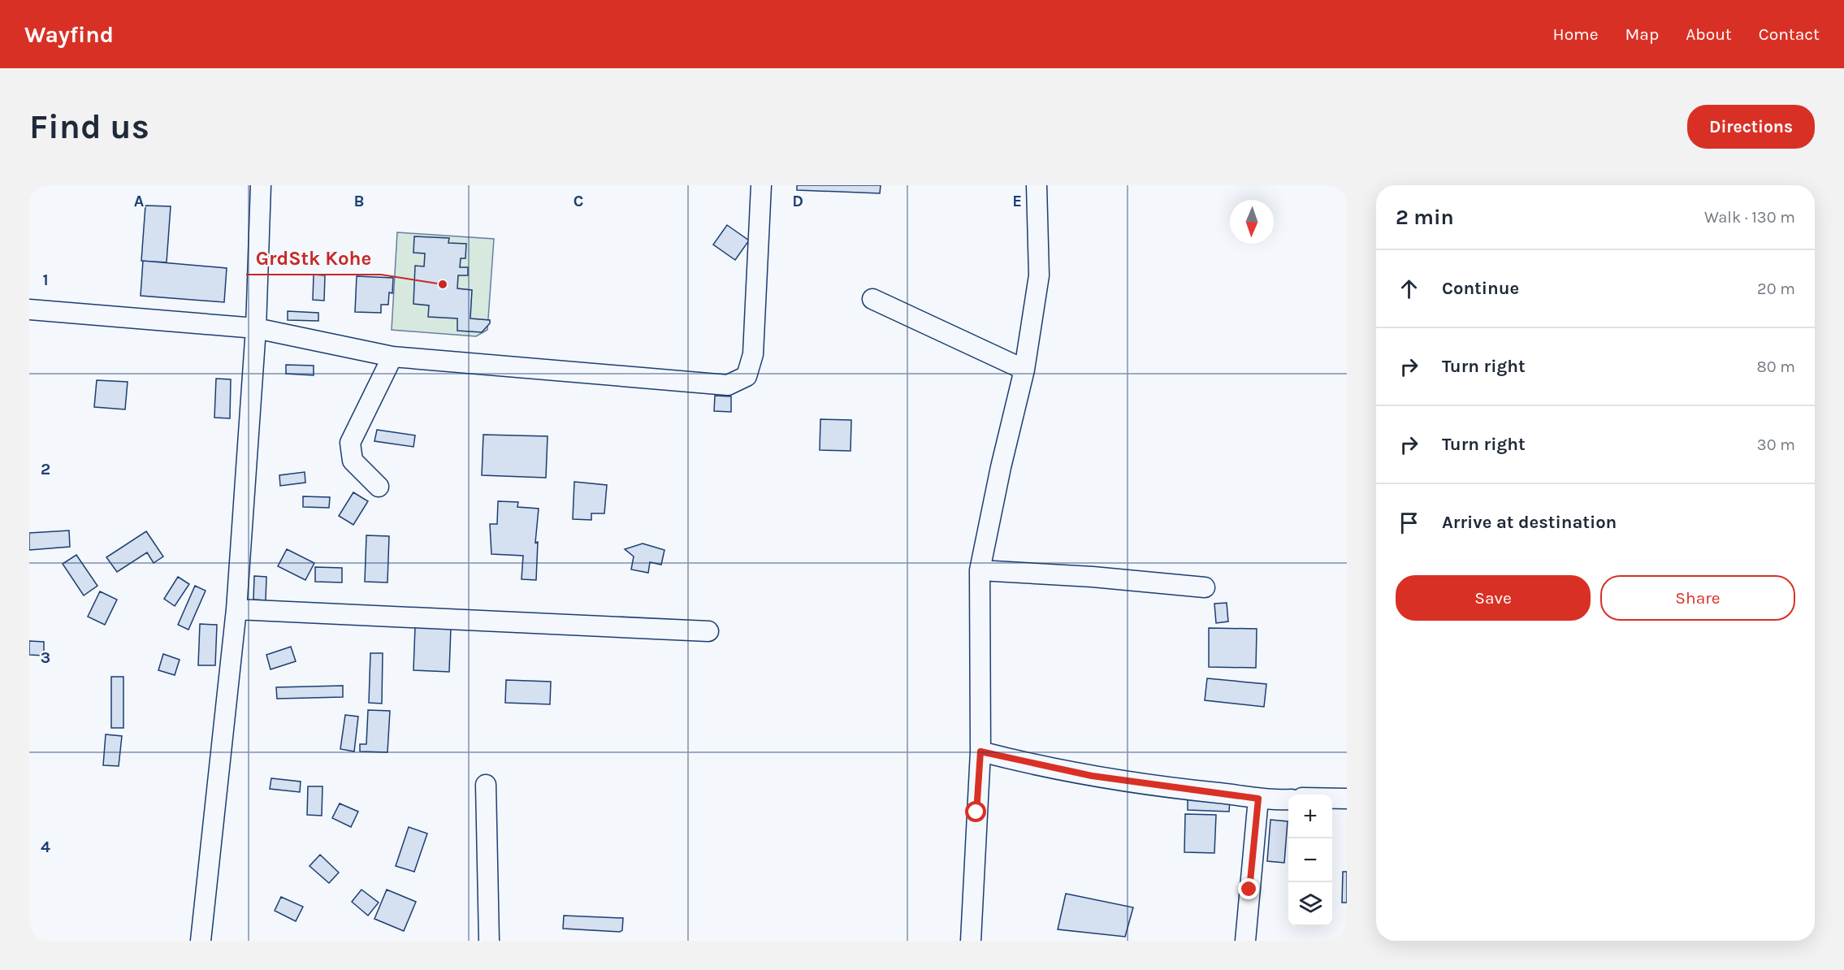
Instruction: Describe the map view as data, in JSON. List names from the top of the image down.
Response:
{
  "places": ["GrdStk Kohe"],
  "north": "bottom",
  "page": {
    "header": "Wayfind",
    "nav": [
      "Home",
      "Map",
      "About",
      "Contact"
    ],
    "buttons": [
      "Directions",
      ["Save", "Share"]
    ],
    "title": "Find us",
    "heading": ["2 min", "Walk · 130 m"],
    "list": [
      ["Continue", "20 m"],
      ["Turn right", "80 m"],
      ["Turn right", "30 m"],
      "Arrive at destination"
    ],
    "map_buttons": ["+", "−"]
  },
  "grid": {
    "columns": [
      "A",
      "B",
      "C",
      "D",
      "E"
    ],
    "rows": [
      "1",
      "2",
      "3",
      "4"
    ]
  }
}
